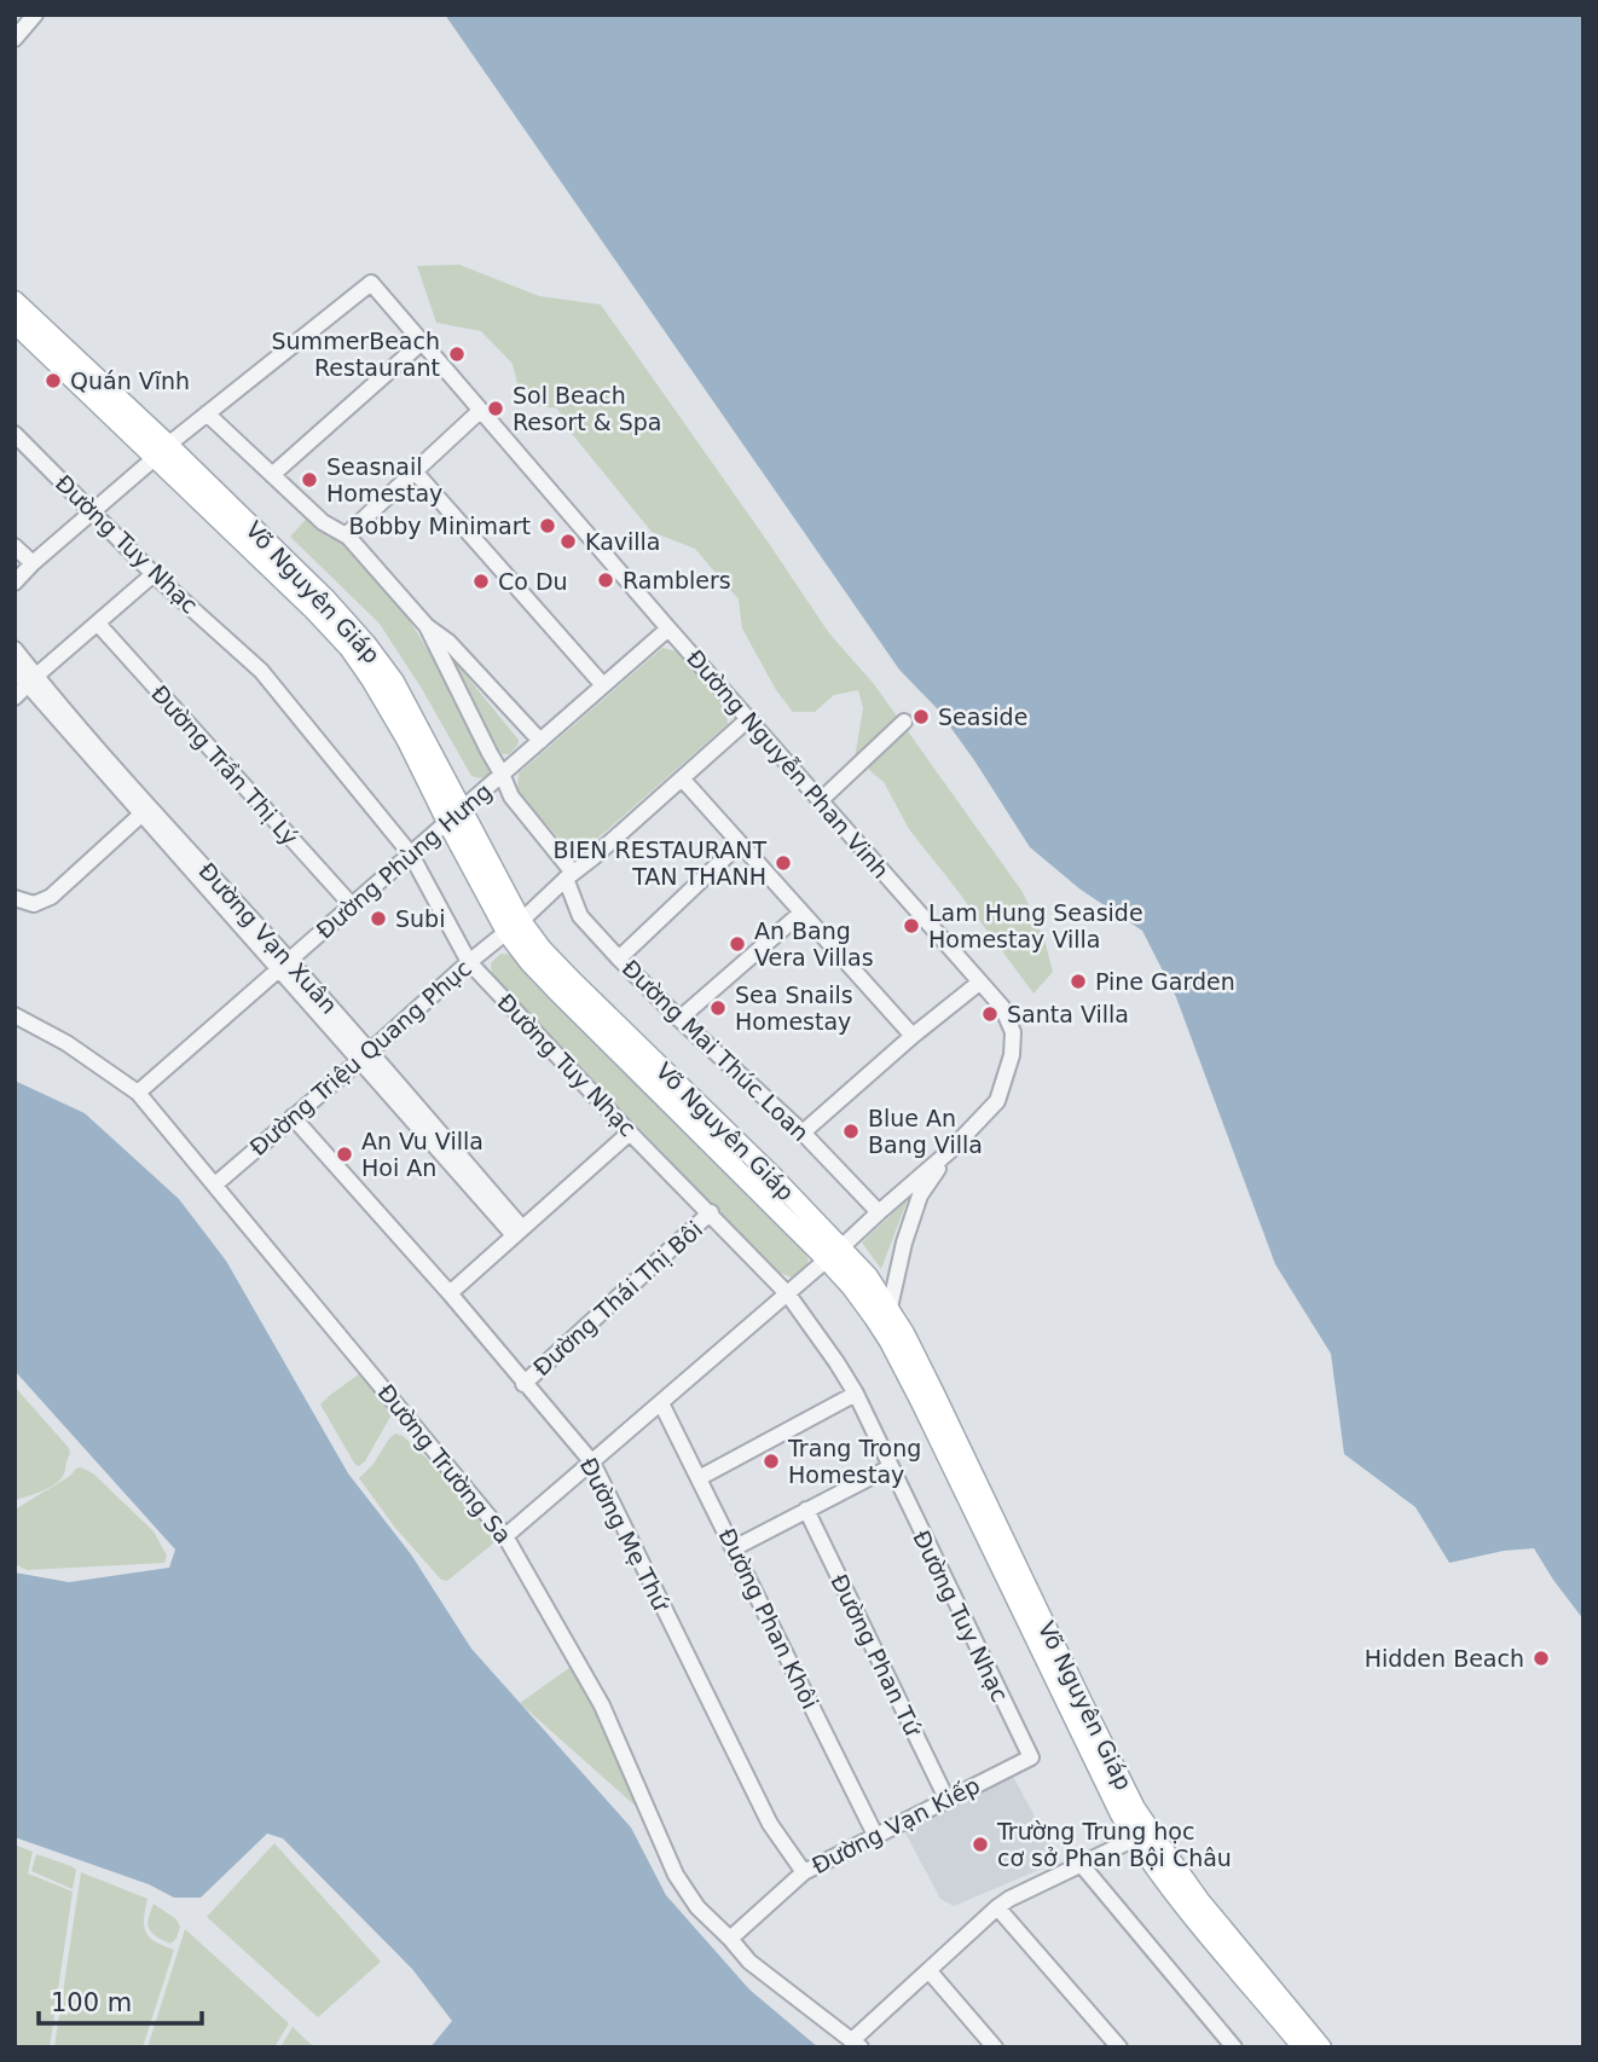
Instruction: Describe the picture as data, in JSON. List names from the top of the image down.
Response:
{
  "streets": {
    "main road": ["Võ Nguyên Giáp"],
    "street": [
      "Đường Tuy Nhạc",
      "Đường Nguyễn Phan Vinh",
      "Đường Trần Thị Lý",
      "Đường Phùng Hưng",
      "Đường Vạn Xuân",
      "Đường Mai Thúc Loan",
      "Đường Triệu Quang Phục",
      "Đường Thái Thị Bôi",
      "Đường Trường Sa",
      "Đường Mẹ Thứ",
      "Đường Phan Khôi",
      "Đường Phan Tứ",
      "Đường Vạn Kiếp"
    ]
  },
  "crossings": [
    ["Đường Tuy Nhạc", "Đường Nguyễn Phan Vinh"],
    ["Đường Tuy Nhạc", "Đường Phùng Hưng"],
    ["Đường Tuy Nhạc", "Đường Triệu Quang Phục"],
    ["Đường Tuy Nhạc", "Đường Thái Thị Bôi"],
    ["Đường Tuy Nhạc", "Đường Vạn Kiếp"],
    ["Võ Nguyên Giáp", "Đường Nguyễn Phan Vinh"],
    ["Võ Nguyên Giáp", "Đường Phùng Hưng"],
    ["Võ Nguyên Giáp", "Đường Triệu Quang Phục"],
    ["Đường Nguyễn Phan Vinh", "Đường Phùng Hưng"],
    ["Đường Nguyễn Phan Vinh", "Đường Mai Thúc Loan"],
    ["Đường Nguyễn Phan Vinh", "Đường Triệu Quang Phục"],
    ["Đường Nguyễn Phan Vinh", "Đường Trường Sa"],
    ["Đường Nguyễn Phan Vinh", "Đường Mẹ Thứ"],
    ["Đường Nguyễn Phan Vinh", "Đường Phan Khôi"],
    ["Đường Trần Thị Lý", "Đường Phùng Hưng"],
    ["Đường Phùng Hưng", "Đường Vạn Xuân"],
    ["Đường Phùng Hưng", "Đường Mai Thúc Loan"],
    ["Đường Phùng Hưng", "Đường Trường Sa"],
    ["Đường Vạn Xuân", "Đường Triệu Quang Phục"],
    ["Đường Mai Thúc Loan", "Đường Triệu Quang Phục"],
    ["Đường Triệu Quang Phục", "Đường Trường Sa"],
    ["Đường Triệu Quang Phục", "Đường Mẹ Thứ"],
    ["Đường Thái Thị Bôi", "Đường Mẹ Thứ"],
    ["Đường Trường Sa", "Đường Vạn Kiếp"],
    ["Đường Mẹ Thứ", "Đường Vạn Kiếp"],
    ["Đường Phan Khôi", "Đường Vạn Kiếp"],
    ["Đường Phan Tứ", "Đường Vạn Kiếp"]
  ],
  "places": [
    "SummerBeach Restaurant",
    "Quán Vĩnh",
    "Sol Beach Resort & Spa",
    "Seasnail Homestay",
    "Bobby Minimart",
    "Kavilla",
    "Ramblers",
    "Co Du",
    "Seaside",
    "BIEN RESTAURANT TAN THANH",
    "Subi",
    "Lam Hung Seaside Homestay Villa",
    "An Bang Vera Villas",
    "Pine Garden",
    "Sea Snails Homestay",
    "Santa Villa",
    "Blue An Bang Villa",
    "An Vu Villa Hoi An",
    "Trang Trong Homestay",
    "Hidden Beach",
    "Trường Trung học cơ sở Phan Bội Châu"
  ],
  "scale_bar": "100 m"
}
